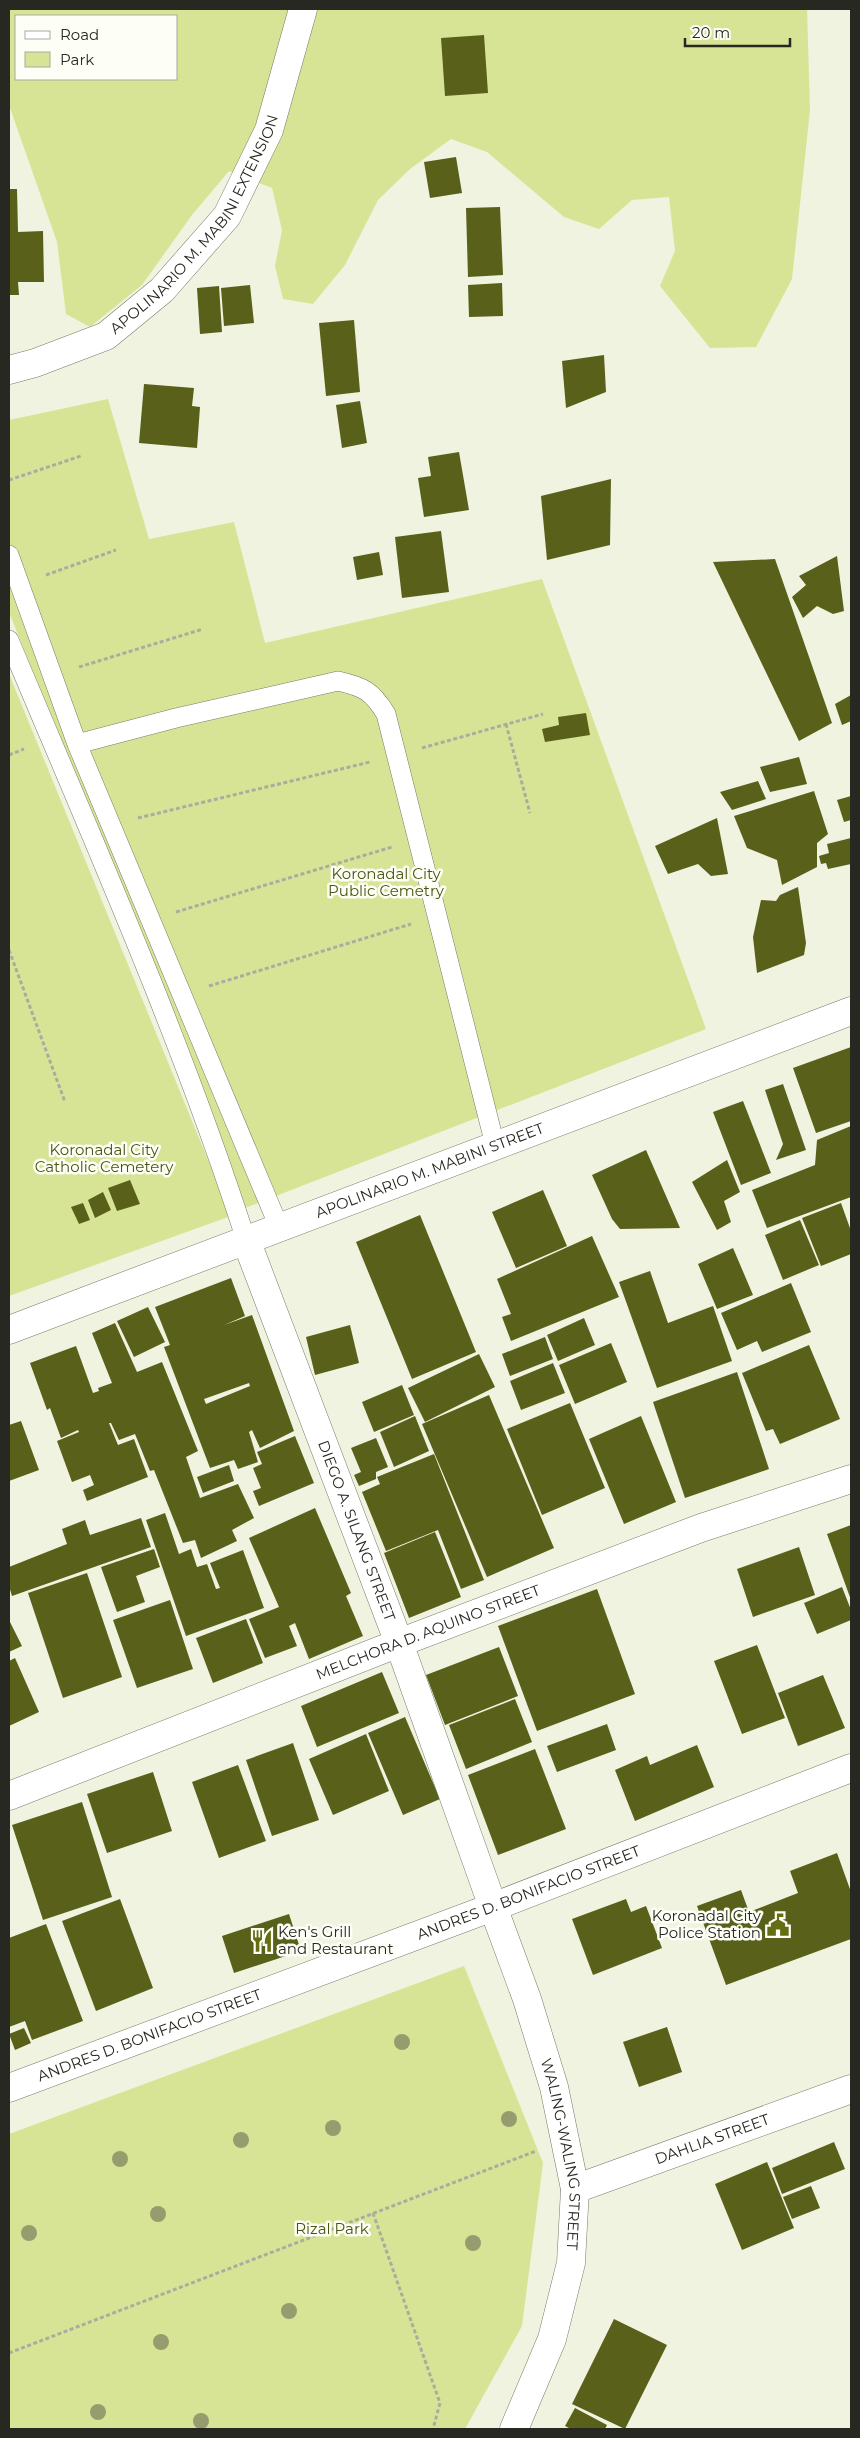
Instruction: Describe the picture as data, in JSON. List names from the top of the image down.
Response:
{
  "streets": {
    "street": [
      "APOLINARIO M. MABINI EXTENSION",
      "APOLINARIO M. MABINI STREET",
      "DIEGO A. SILANG STREET",
      "MELCHORA D. AQUINO STREET",
      "ANDRES D. BONIFACIO STREET",
      "DAHLIA STREET",
      "WALING-WALING STREET"
    ]
  },
  "crossings": [
    ["APOLINARIO M. MABINI STREET", "DIEGO A. SILANG STREET"],
    ["DIEGO A. SILANG STREET", "MELCHORA D. AQUINO STREET"],
    ["DIEGO A. SILANG STREET", "ANDRES D. BONIFACIO STREET"],
    ["DIEGO A. SILANG STREET", "WALING-WALING STREET"],
    ["ANDRES D. BONIFACIO STREET", "WALING-WALING STREET"],
    ["DAHLIA STREET", "WALING-WALING STREET"]
  ],
  "parks": ["Koronadal City Public Cemetry", "Koronadal City Catholic Cemetery", "Rizal Park"],
  "places": {
    "public building": ["Koronadal City Police Station"],
    "restaurant": ["Ken's Grill and Restaurant"]
  },
  "legend": ["Road", "Park"],
  "scale_bar": "20 m"
}
